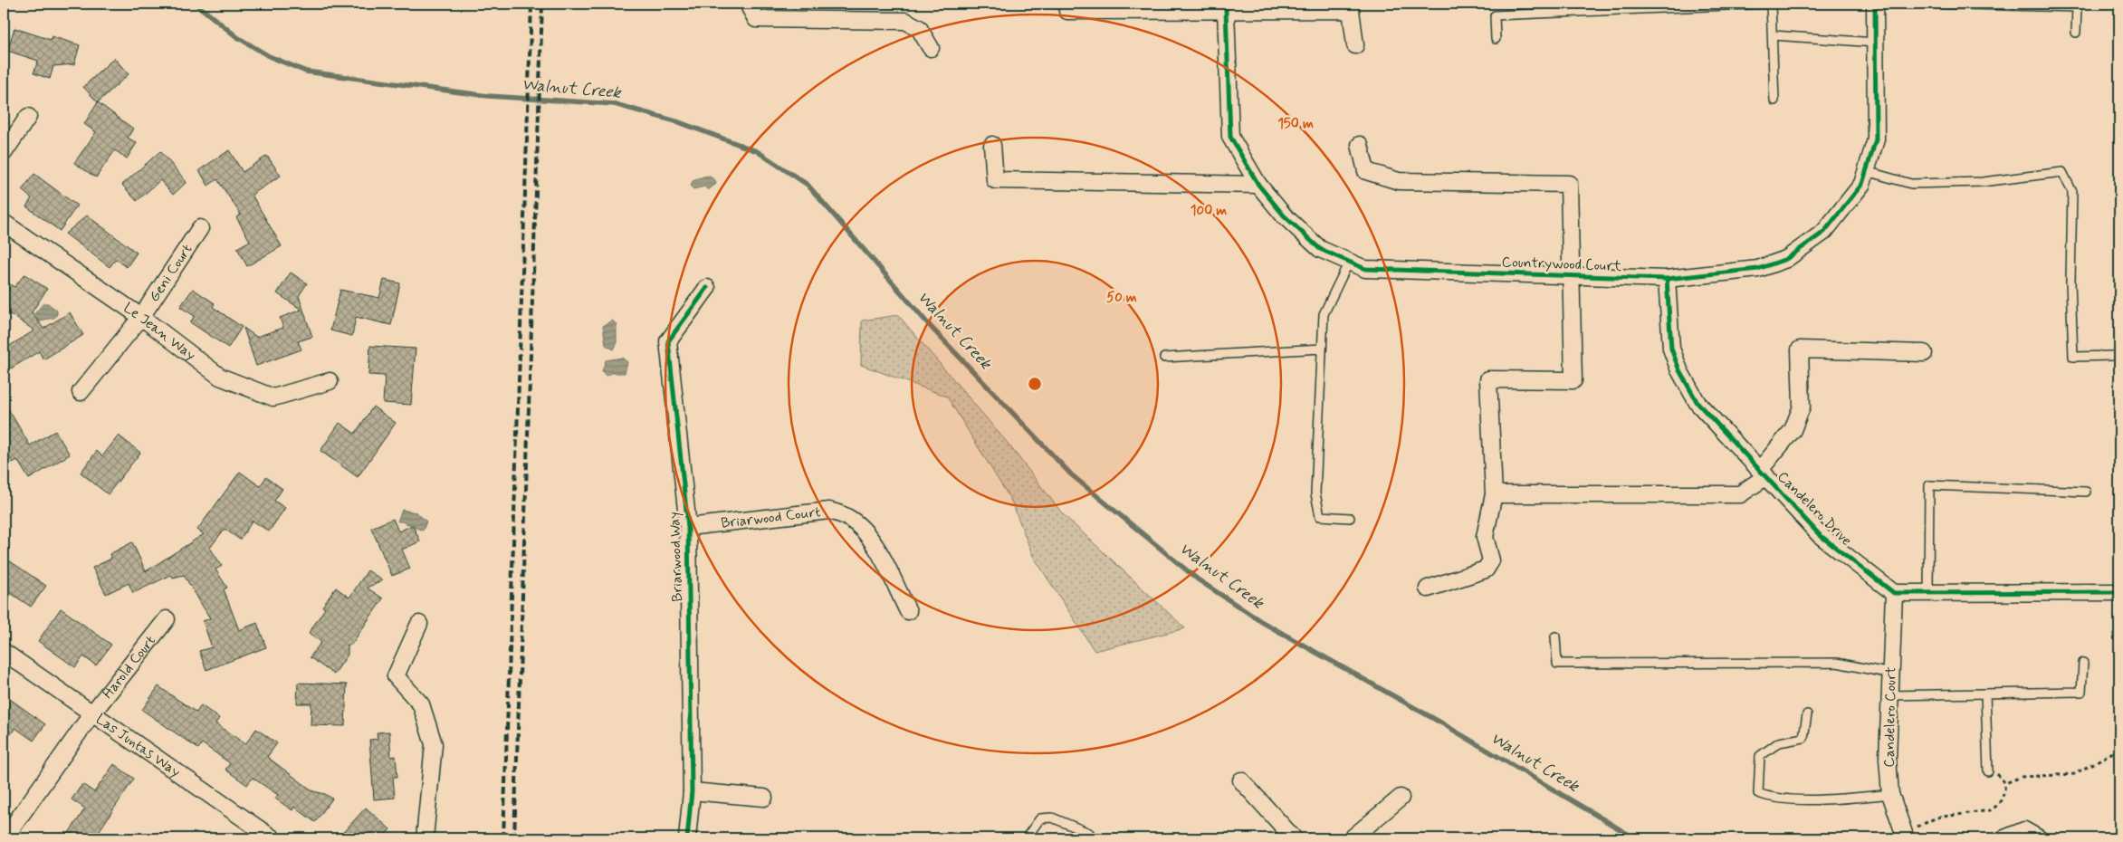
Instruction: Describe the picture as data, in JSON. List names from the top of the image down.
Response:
{
  "streets": {
    "street": [
      "Countrywood Court",
      "Geni Court",
      "Le Jean Way",
      "Candelero Drive",
      "Briarwood Court",
      "Briarwood Way",
      "Harold Court",
      "Candelero Court",
      "Las Juntas Way"
    ]
  },
  "crossings": [
    ["Countrywood Court", "Candelero Drive"],
    ["Geni Court", "Le Jean Way"],
    ["Candelero Drive", "Candelero Court"],
    ["Briarwood Court", "Briarwood Way"],
    ["Harold Court", "Las Juntas Way"]
  ],
  "water": ["Walnut Creek"],
  "rings": ["150 m", "100 m", "50 m"]
}
